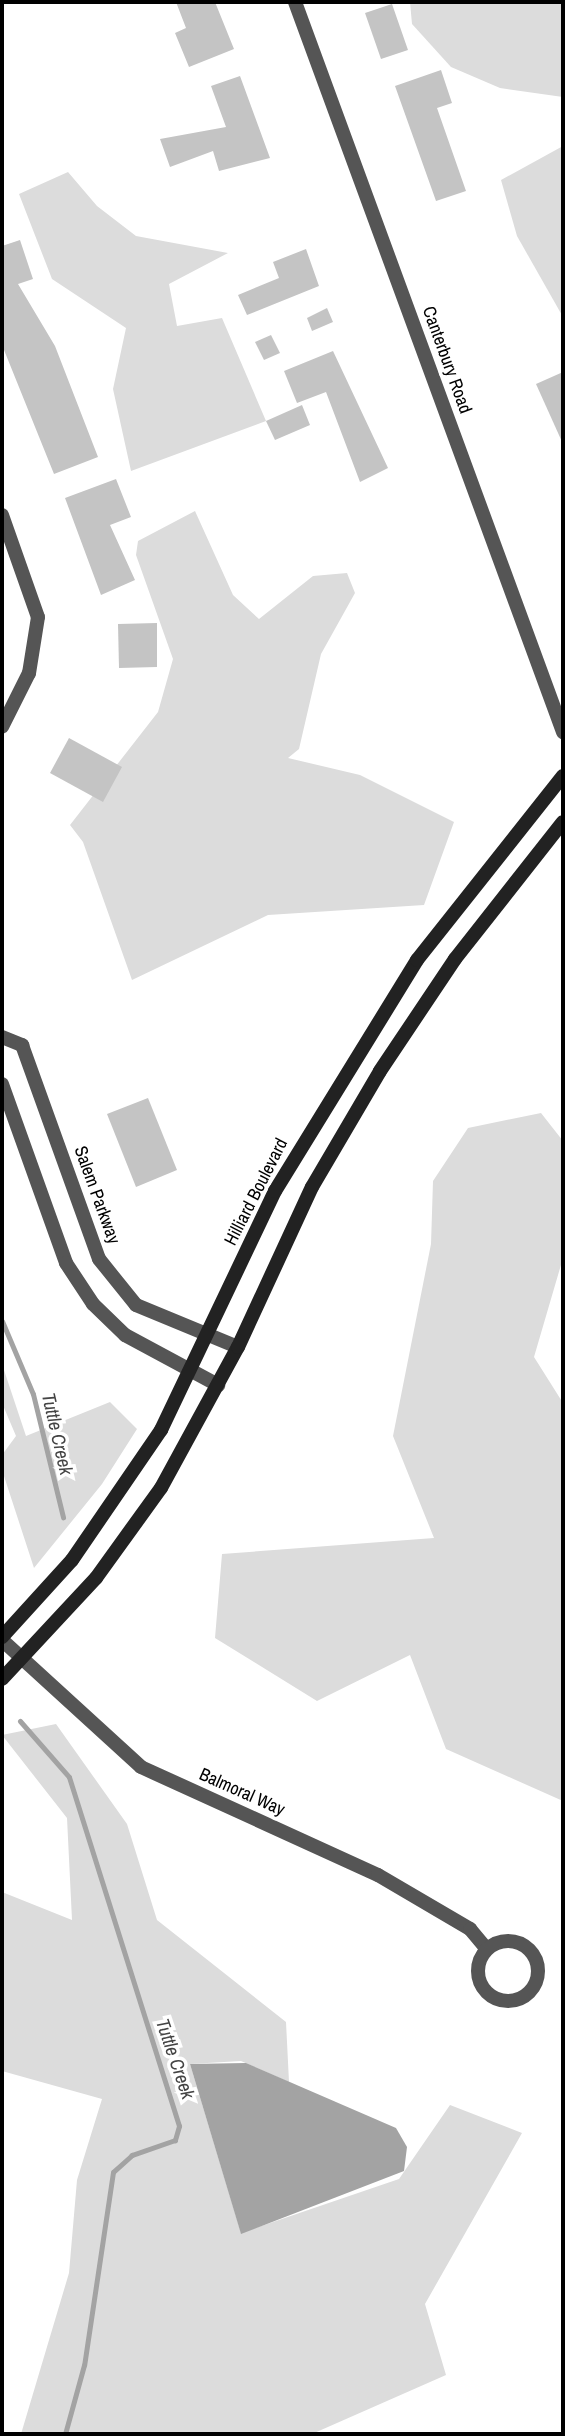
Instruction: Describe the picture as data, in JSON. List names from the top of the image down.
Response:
{
  "streets": {
    "main road": ["Hilliard Boulevard"],
    "street": ["Canterbury Road", "Salem Parkway", "Balmoral Way"]
  },
  "crossings": [
    ["Hilliard Boulevard", "Salem Parkway"],
    ["Hilliard Boulevard", "Balmoral Way"]
  ],
  "water": ["Tuttle Creek"]
}
